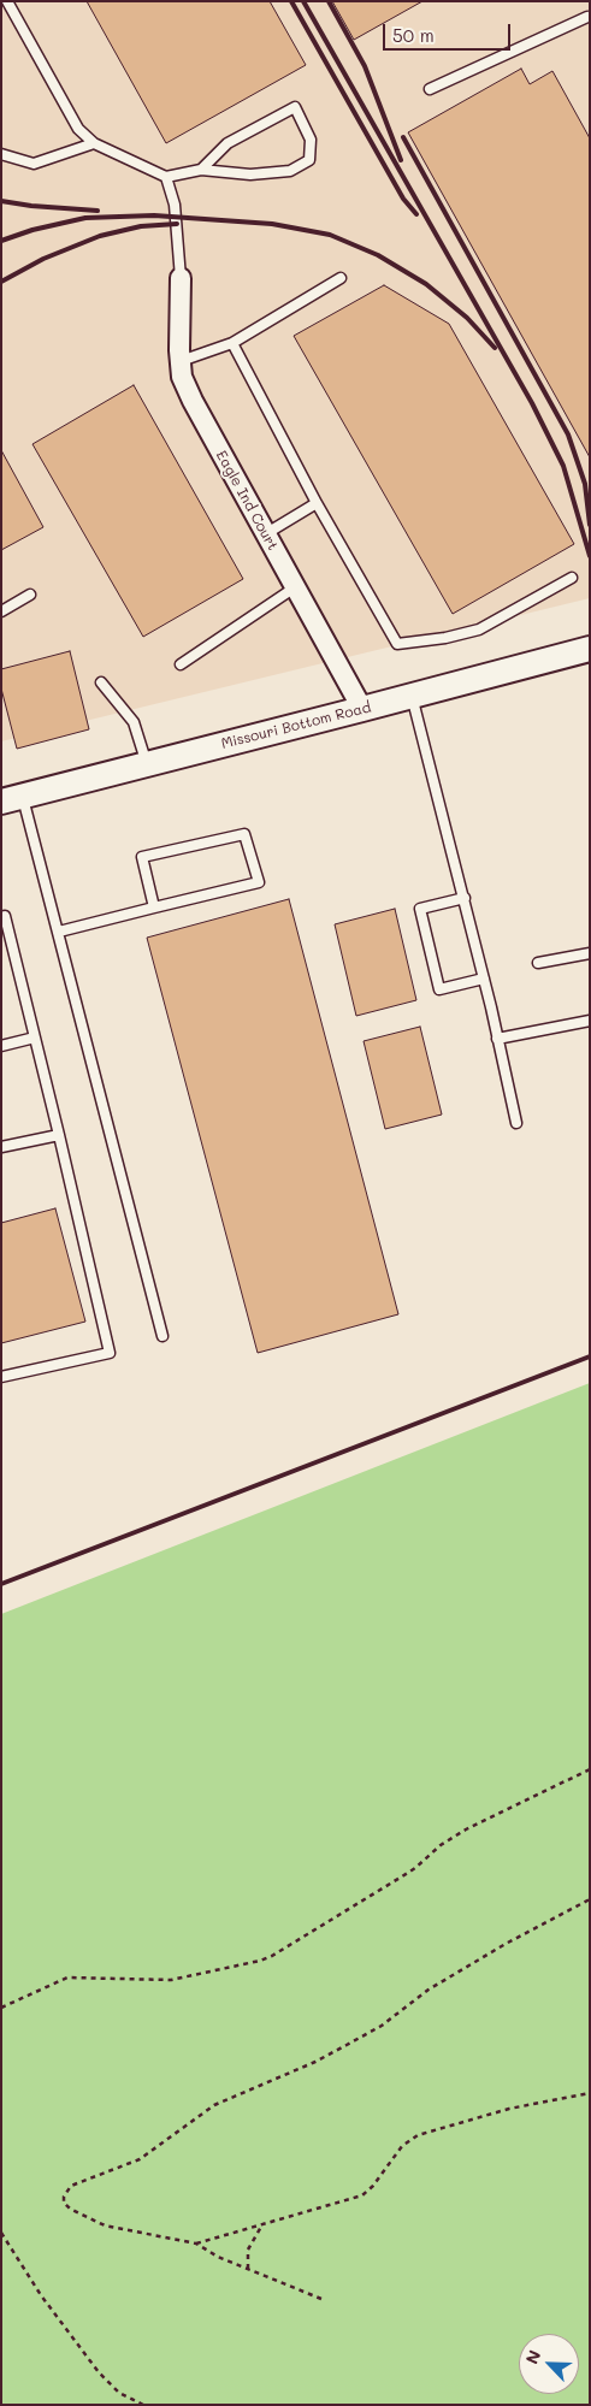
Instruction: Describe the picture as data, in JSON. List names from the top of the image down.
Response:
{
  "streets": {
    "street": ["Eagle Ind Court", "Missouri Bottom Road"]
  },
  "crossings": [
    ["Eagle Ind Court", "Missouri Bottom Road"]
  ],
  "scale_bar": "50 m",
  "north": "top left"
}
